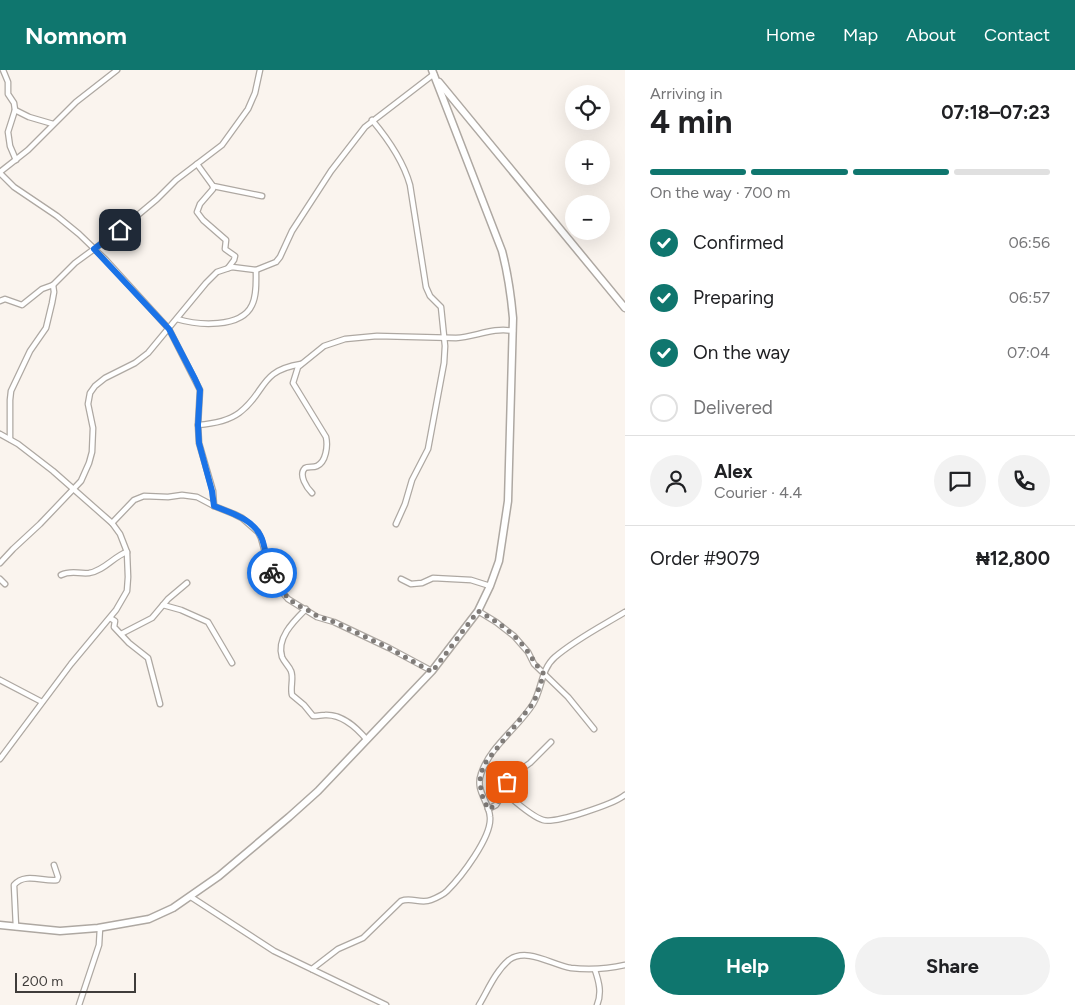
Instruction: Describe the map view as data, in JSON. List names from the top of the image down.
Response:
{
  "scale_bar": "200 m",
  "page": {
    "header": "Nomnom",
    "nav": [
      "Home",
      "Map",
      "About",
      "Contact"
    ],
    "heading": ["4 min", "Arriving in", "07:18–07:23"],
    "panel": [
      "Alex",
      "Courier · 4.4",
      "Order #9079",
      "₦12,800"
    ],
    "map_buttons": ["+", "−"],
    "bar": "On the way · 700 m",
    "list": [
      ["Confirmed", "06:56"],
      ["Preparing", "06:57"],
      ["On the way", "07:04"],
      "Delivered"
    ],
    "buttons": ["Help", "Share"],
    "scale": "200 m"
  }
}
